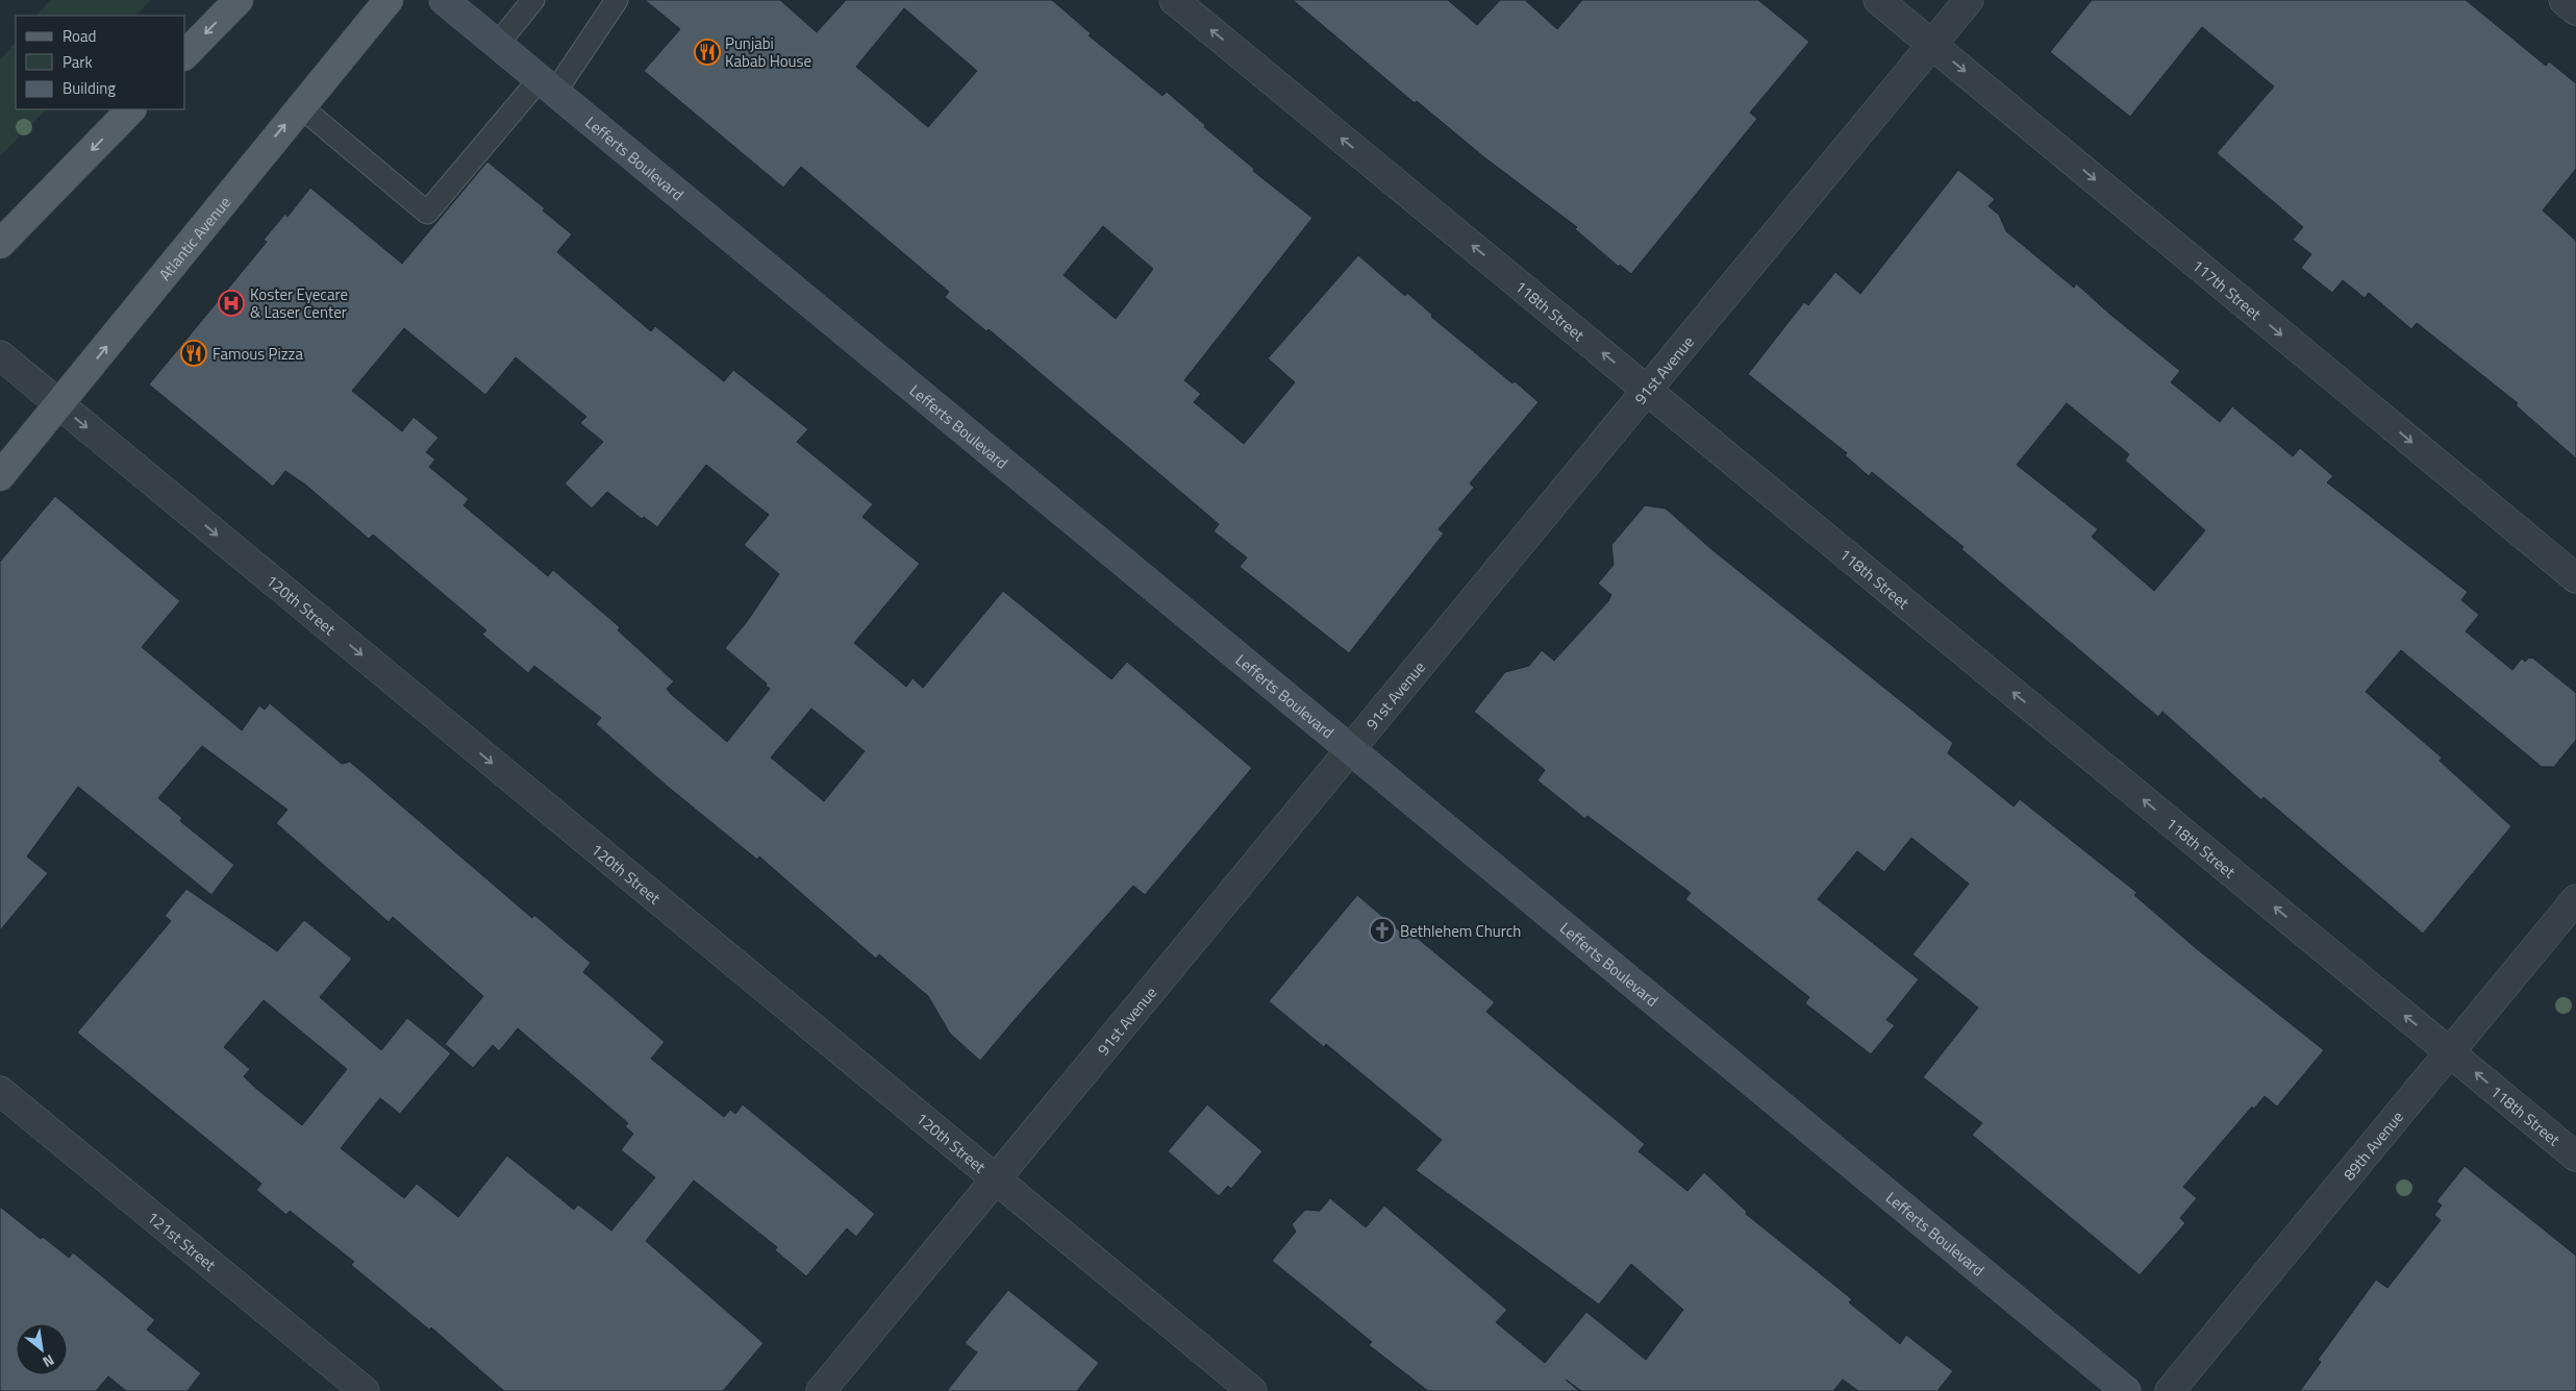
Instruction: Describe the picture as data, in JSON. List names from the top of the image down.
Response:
{
  "streets": {
    "main road": ["Atlantic Avenue"],
    "street": [
      "Lefferts Boulevard",
      "117th Street",
      "118th Street",
      "91st Avenue",
      "120th Street",
      "89th Avenue",
      "121st Street"
    ]
  },
  "crossings": [
    ["Lefferts Boulevard", "91st Avenue"],
    ["Atlantic Avenue", "120th Street"],
    ["117th Street", "91st Avenue"],
    ["118th Street", "91st Avenue"],
    ["118th Street", "89th Avenue"],
    ["91st Avenue", "120th Street"]
  ],
  "one_way": ["117th Street", "118th Street", "120th Street"],
  "places": {
    "restaurant": ["Punjabi Kabab House", "Famous Pizza"],
    "hospital": ["Koster Eyecare & Laser Center"],
    "church": ["Bethlehem Church"]
  },
  "legend": ["Road", "Park", "Building"],
  "north": "bottom right"
}
